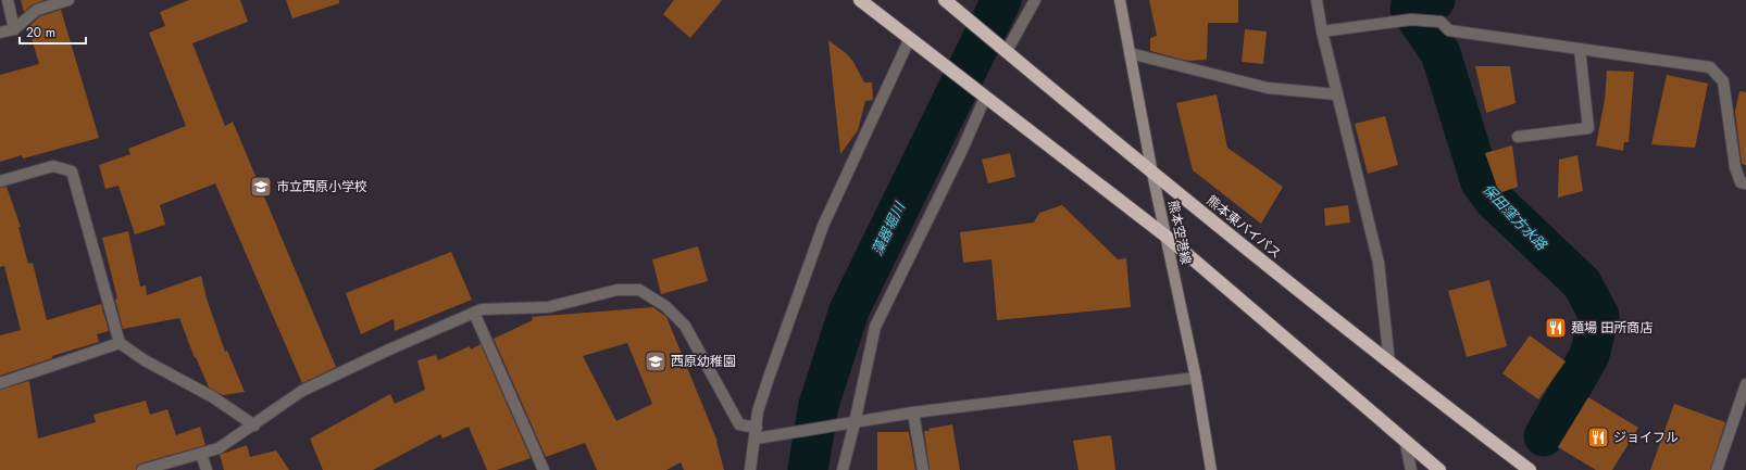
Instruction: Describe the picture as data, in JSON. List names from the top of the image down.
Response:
{
  "streets": {
    "highway": ["熊本東バイパス"],
    "main road": ["熊本空港線"]
  },
  "crossings": [
    ["熊本東バイパス", "熊本空港線"]
  ],
  "water": ["保田窪方水路", "藻器堀川"],
  "places": {
    "school or university": ["市立西原小学校", "西原幼稚園"],
    "restaurant": ["麺場 田所商店", "ジョイフル"]
  },
  "scale_bar": "20 m"
}
